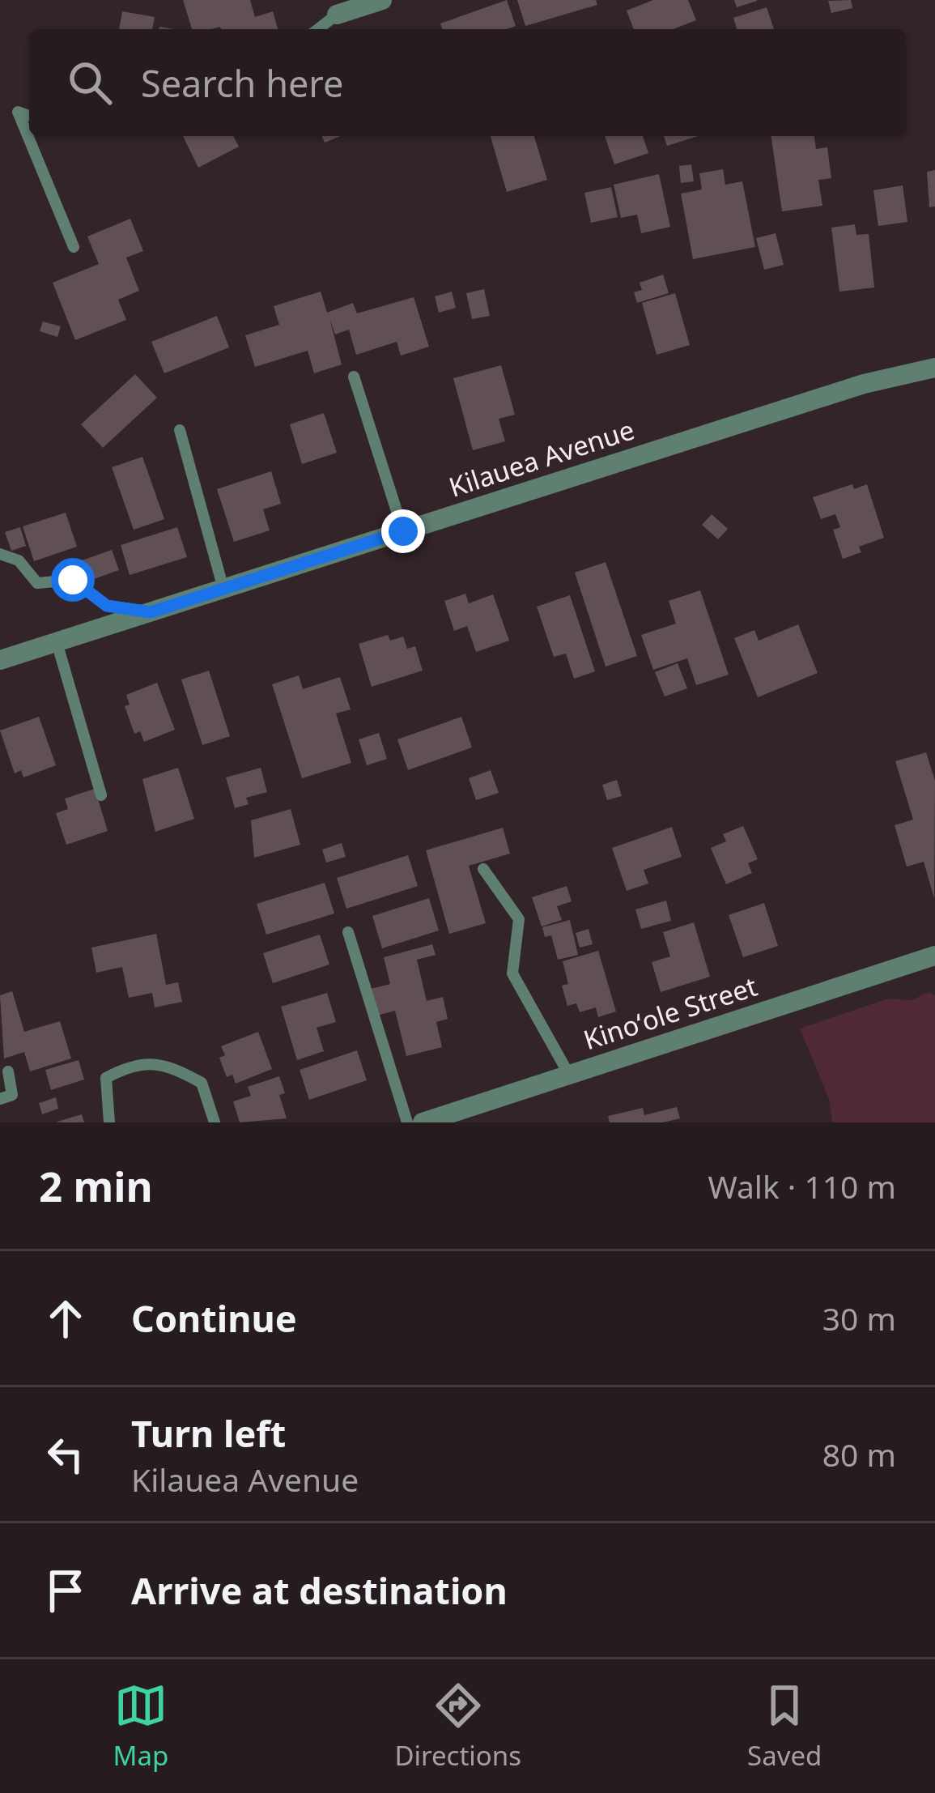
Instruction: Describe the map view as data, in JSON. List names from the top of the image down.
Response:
{
  "streets": {
    "street": ["Kilauea Avenue", "Kinoʻole Street"]
  },
  "page": {
    "search": "Search here",
    "heading": ["2 min", "Walk · 110 m"],
    "list": [
      ["Continue", "30 m"],
      ["Turn left", "Kilauea Avenue", "80 m"],
      "Arrive at destination"
    ],
    "nav": ["Map", "Directions", "Saved"]
  }
}
